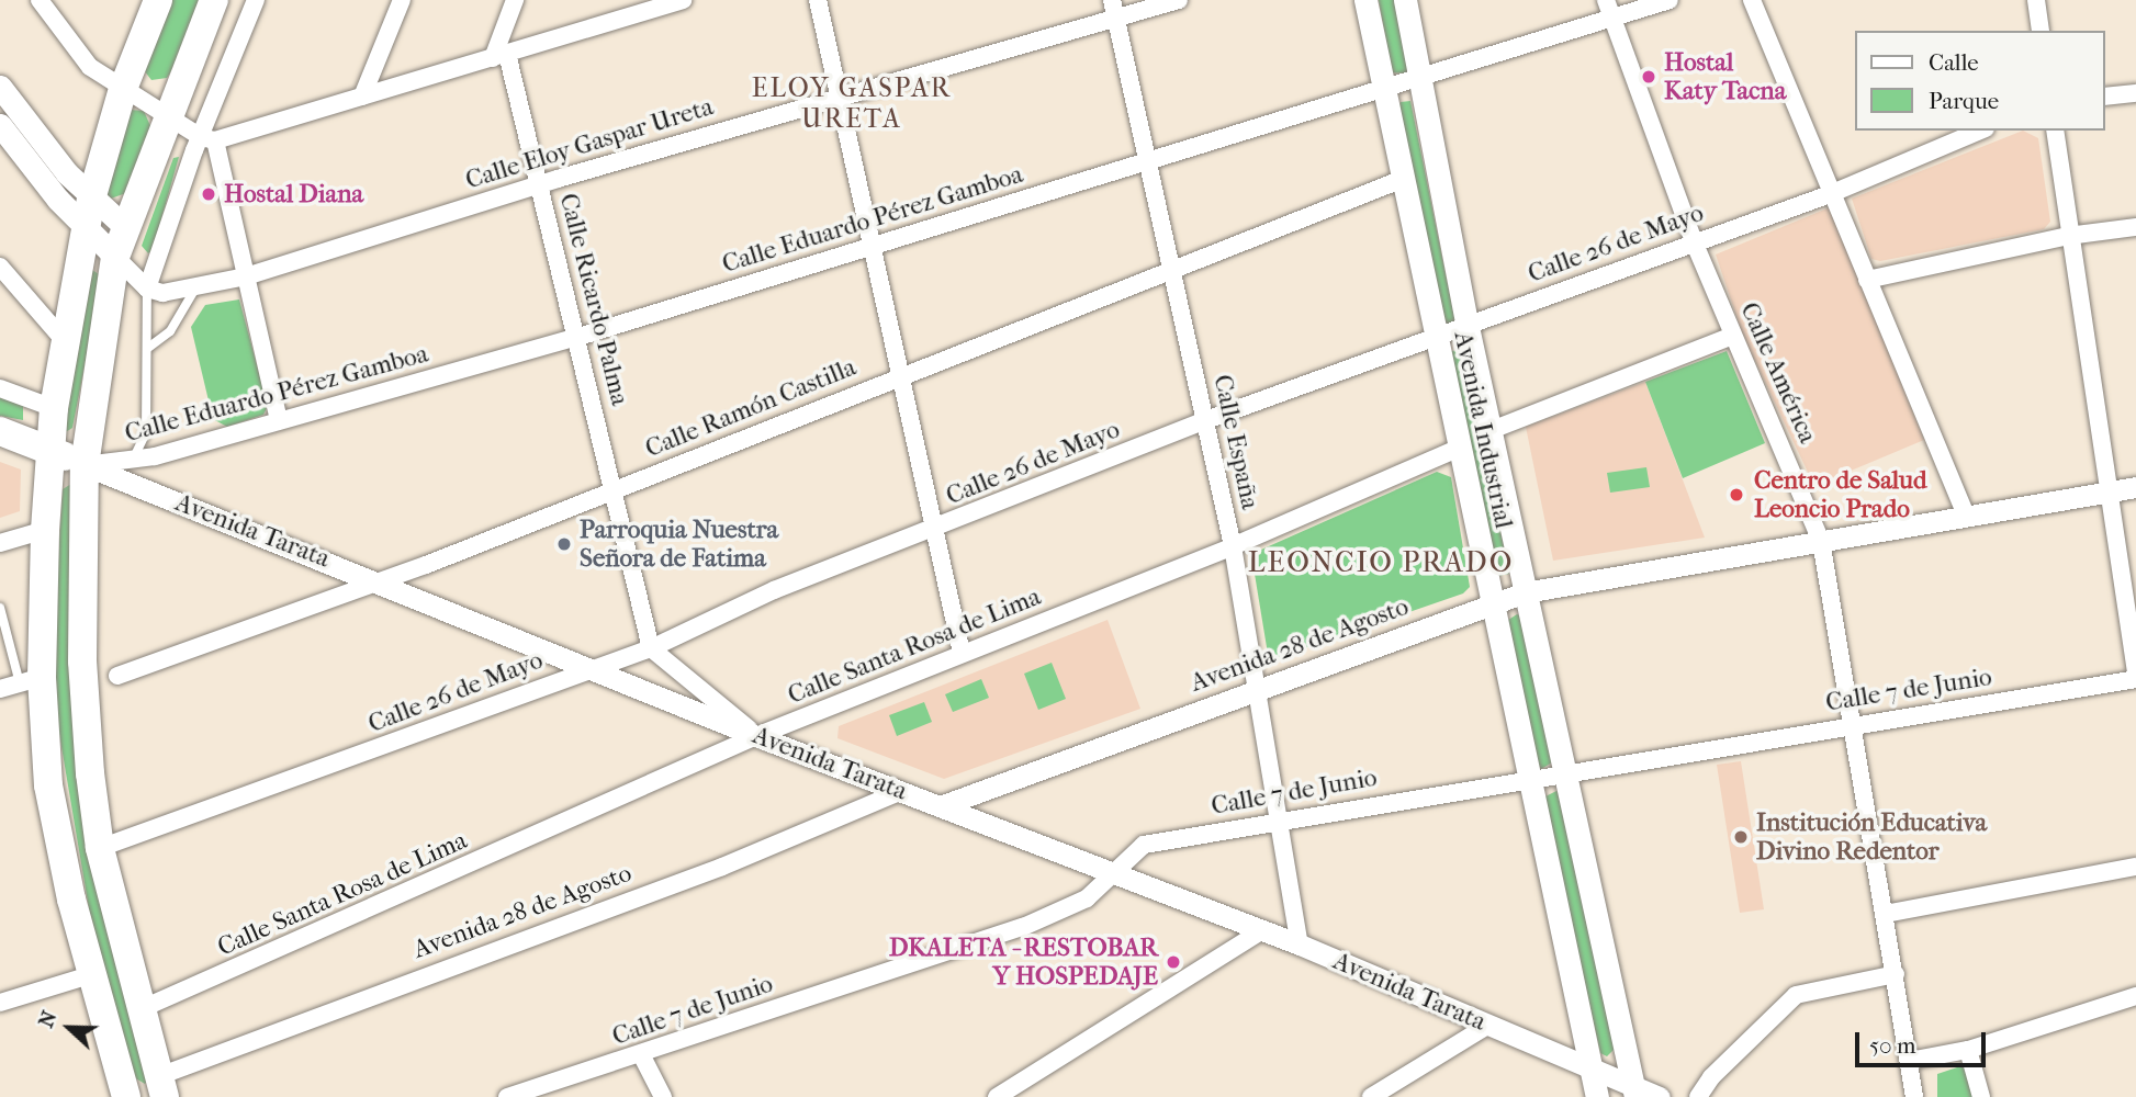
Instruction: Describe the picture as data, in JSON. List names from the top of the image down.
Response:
{
  "streets": {
    "highway": ["Avenida Tarata"],
    "main road": ["Avenida Industrial"],
    "street": [
      "Calle Eloy Gaspar Ureta",
      "Calle Eduardo Pérez Gamboa",
      "Calle 26 de Mayo",
      "Calle Ricardo Palma",
      "Calle América",
      "Calle Ramón Castilla",
      "Calle España",
      "Avenida 28 de Agosto",
      "Calle Santa Rosa de Lima",
      "Calle 7 de Junio"
    ]
  },
  "crossings": [
    ["Calle Eloy Gaspar Ureta", "Calle Ricardo Palma"],
    ["Calle Eloy Gaspar Ureta", "Calle España"],
    ["Calle Eduardo Pérez Gamboa", "Calle Ricardo Palma"],
    ["Calle Eduardo Pérez Gamboa", "Calle América"],
    ["Calle Eduardo Pérez Gamboa", "Avenida Industrial"],
    ["Calle Eduardo Pérez Gamboa", "Calle España"],
    ["Calle Eduardo Pérez Gamboa", "Avenida Tarata"],
    ["Calle 26 de Mayo", "Calle Ricardo Palma"],
    ["Calle 26 de Mayo", "Calle América"],
    ["Calle 26 de Mayo", "Avenida Industrial"],
    ["Calle 26 de Mayo", "Calle España"],
    ["Calle 26 de Mayo", "Avenida Tarata"],
    ["Calle Ricardo Palma", "Calle Ramón Castilla"],
    ["Calle América", "Avenida 28 de Agosto"],
    ["Calle América", "Calle 7 de Junio"],
    ["Calle Ramón Castilla", "Avenida Industrial"],
    ["Calle Ramón Castilla", "Calle España"],
    ["Calle Ramón Castilla", "Avenida Tarata"],
    ["Avenida Industrial", "Avenida Tarata"],
    ["Avenida Industrial", "Avenida 28 de Agosto"],
    ["Avenida Industrial", "Calle Santa Rosa de Lima"],
    ["Avenida Industrial", "Calle 7 de Junio"],
    ["Calle España", "Avenida Tarata"],
    ["Calle España", "Avenida 28 de Agosto"],
    ["Calle España", "Calle Santa Rosa de Lima"],
    ["Calle España", "Calle 7 de Junio"],
    ["Avenida Tarata", "Avenida 28 de Agosto"],
    ["Avenida Tarata", "Calle Santa Rosa de Lima"],
    ["Avenida Tarata", "Calle 7 de Junio"]
  ],
  "districts": ["ELOY GASPAR URETA", "LEONCIO PRADO"],
  "places": [
    "Hostal Katy Tacna",
    "Hostal Diana",
    "Centro de Salud Leoncio Prado",
    "Parroquia Nuestra Señora de Fatima",
    "Institución Educativa Divino Redentor",
    "DKALETA - RESTOBAR Y HOSPEDAJE"
  ],
  "legend": ["Calle", "Parque"],
  "scale_bar": "50 m",
  "north": "left"
}
